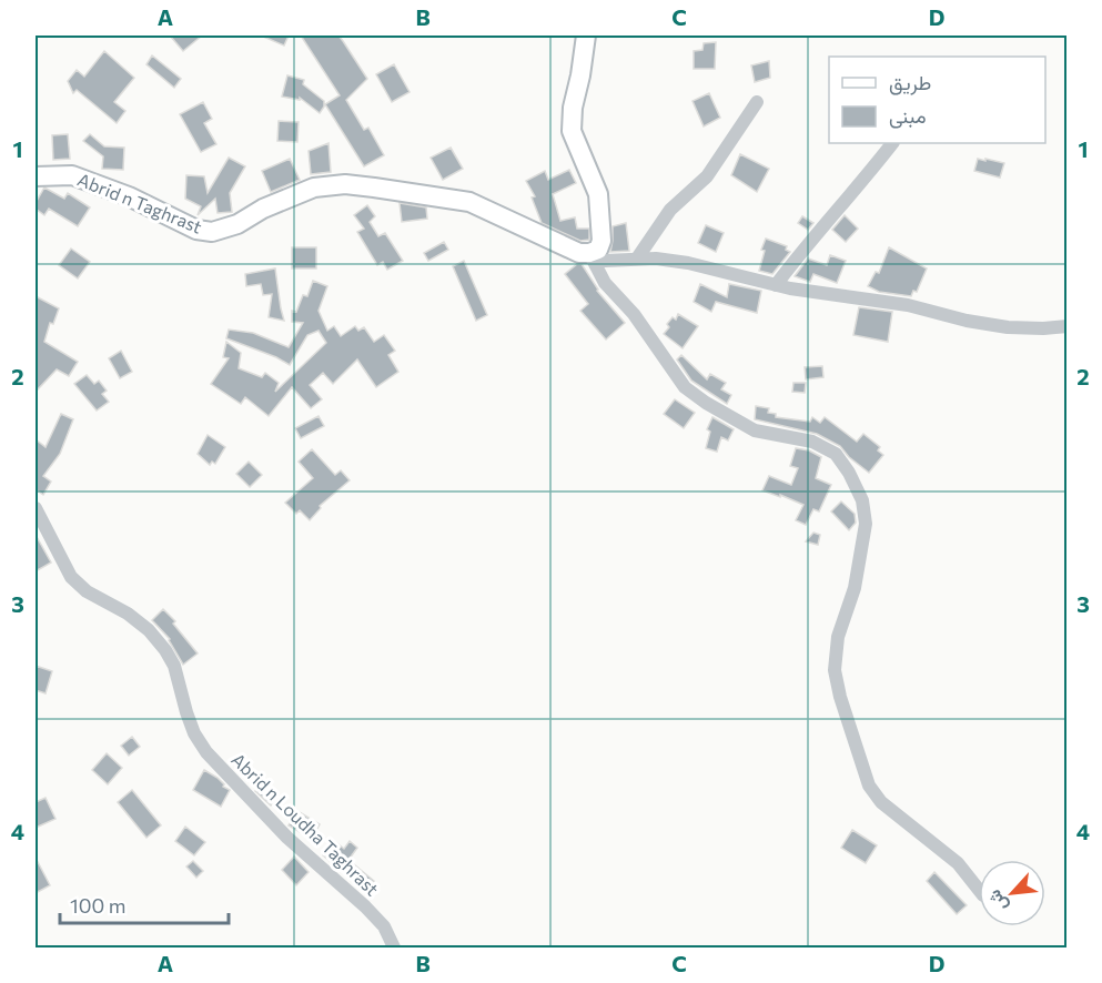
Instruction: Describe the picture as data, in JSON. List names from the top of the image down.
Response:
{
  "streets": {
    "street": ["Abrid n Taghrast", "Abrid n Loudha Taghrast"]
  },
  "legend": ["طريق", "مبنى"],
  "scale_bar": "100 m",
  "north": "bottom left",
  "grid": {
    "columns": [
      "A",
      "B",
      "C",
      "D"
    ],
    "rows": [
      "1",
      "2",
      "3",
      "4"
    ]
  }
}
